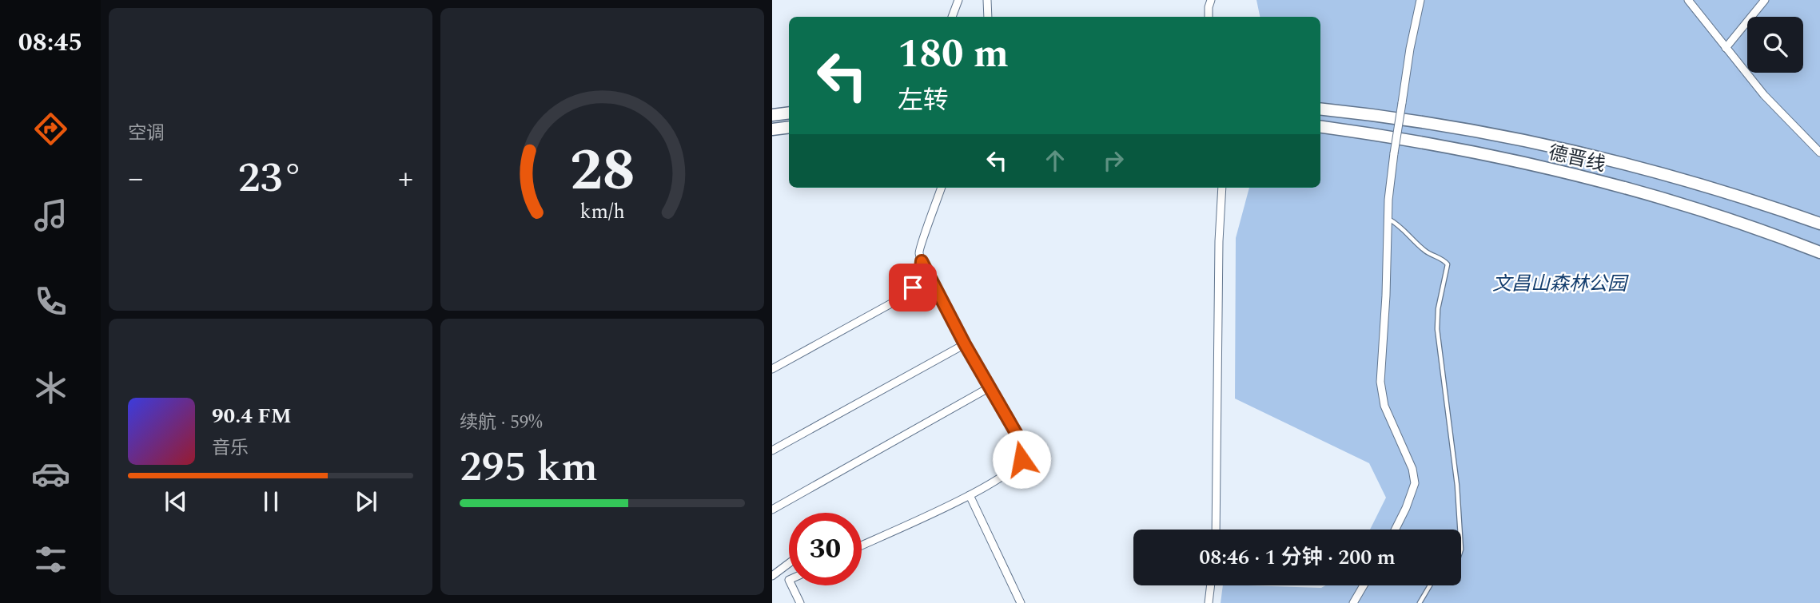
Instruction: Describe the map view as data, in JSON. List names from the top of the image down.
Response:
{
  "streets": {
    "highway": ["德晋线"]
  },
  "parks": ["文昌山森林公园"],
  "page": {
    "tabs": "08:45",
    "tile": [
      "空调",
      ["续航 · 59%", "295 km"]
    ],
    "turn": ["180 m", "左转"],
    "heat": ["−", "23°", "+"],
    "song": ["90.4 FM", "音乐"],
    "limit": "30",
    "trip": "08:46 · 1 分钟 · 200 m",
    "gauge": ["28", "km/h"]
  }
}
